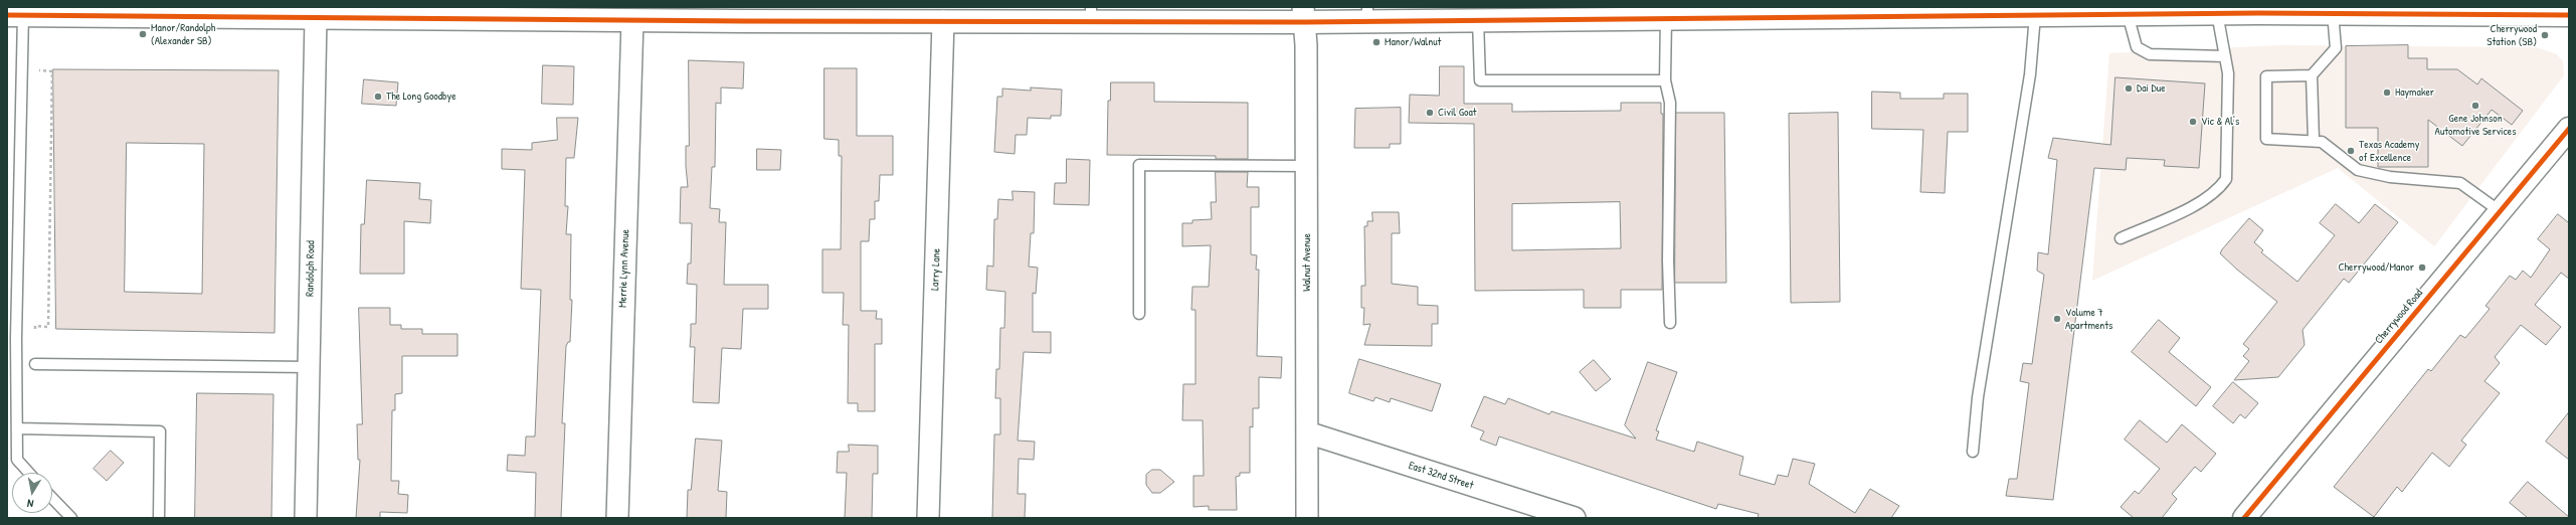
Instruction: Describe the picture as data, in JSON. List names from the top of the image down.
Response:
{
  "streets": {
    "main road": ["Cherrywood Road"],
    "street": [
      "Walnut Avenue",
      "Randolph Road",
      "Merrie Lynn Avenue",
      "Larry Lane",
      "East 32nd Street"
    ]
  },
  "crossings": [
    ["Walnut Avenue", "East 32nd Street"]
  ],
  "places": [
    "Manor/Randolph (Alexander SB)",
    "Cherrywood Station (SB)",
    "Manor/Walnut",
    "Dai Due",
    "Haymaker",
    "The Long Goodbye",
    "Gene Johnson Automotive Services",
    "Civil Goat",
    "Vic & Al's",
    "Texas Academy of Excellence",
    "Cherrywood/Manor",
    "Volume 7 Apartments"
  ],
  "north": "bottom"
}
